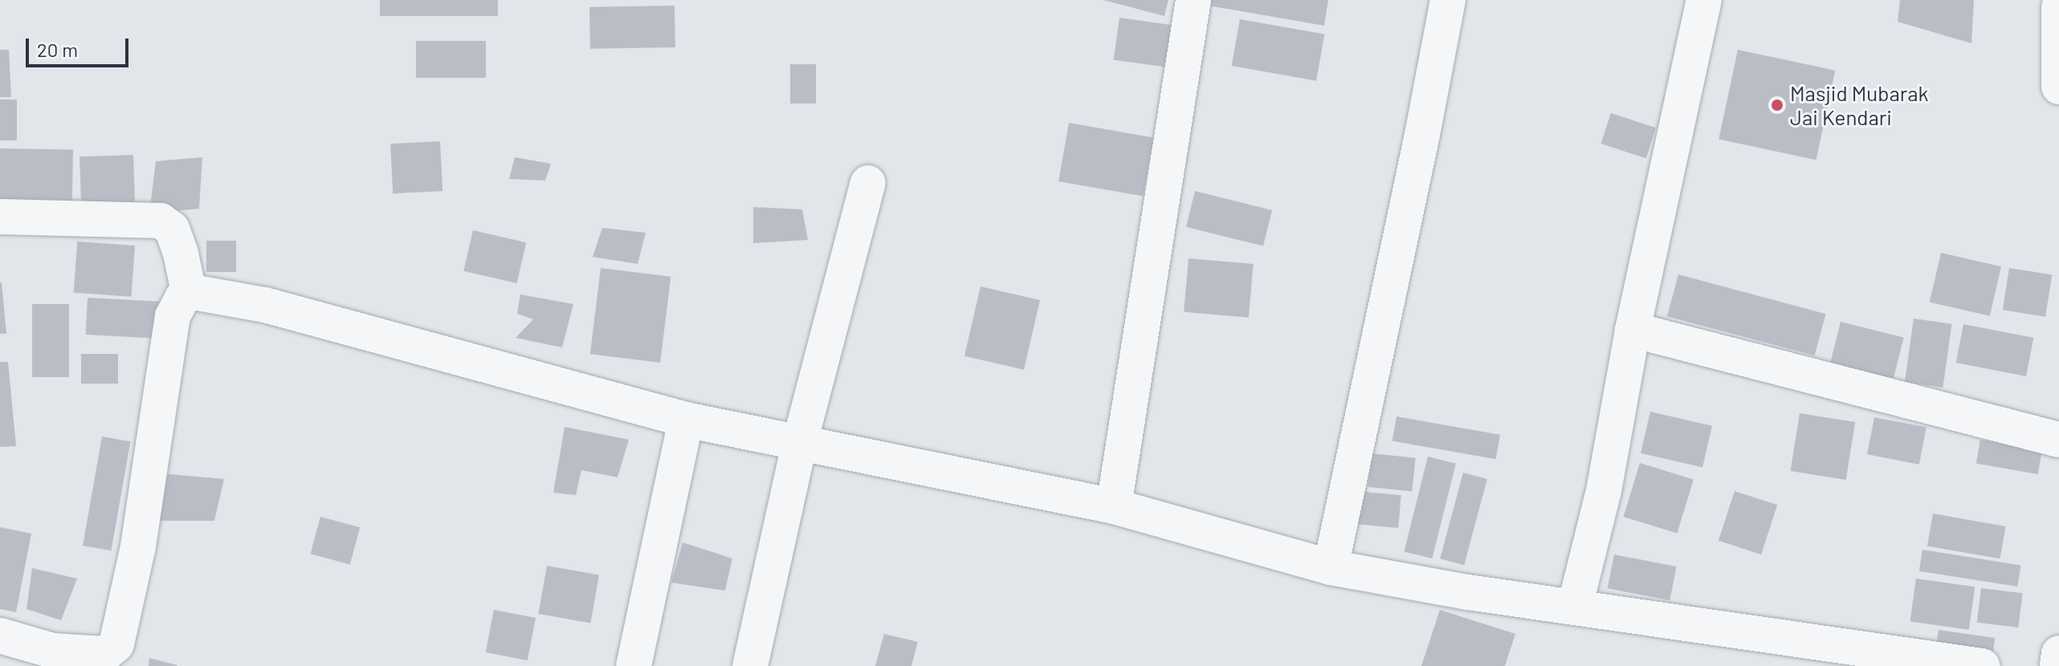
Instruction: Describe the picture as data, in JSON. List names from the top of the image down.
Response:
{
  "places": ["Masjid Mubarak Jai Kendari"],
  "scale_bar": "20 m"
}
